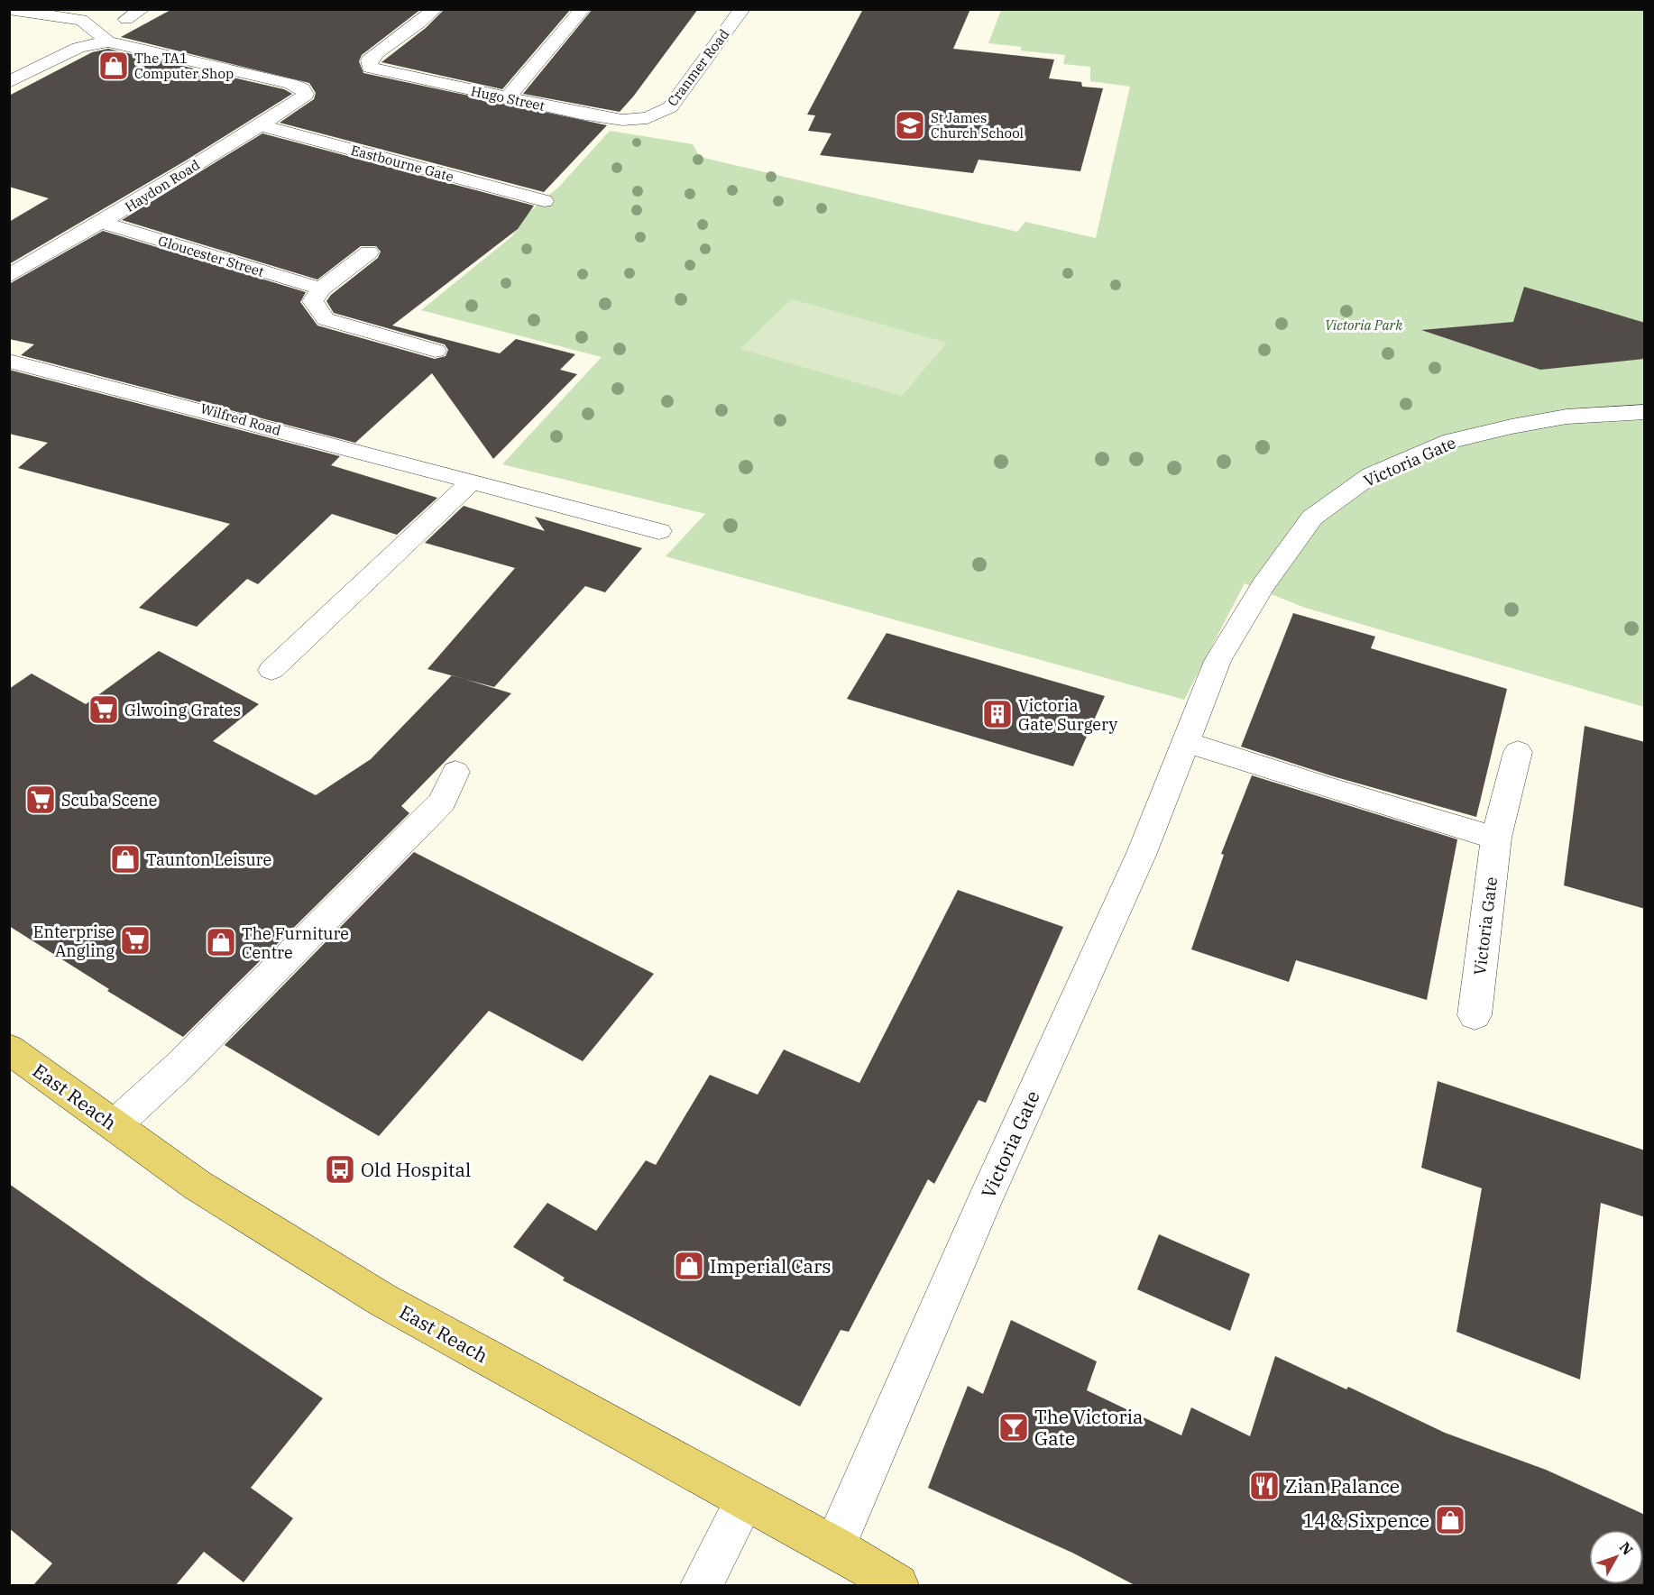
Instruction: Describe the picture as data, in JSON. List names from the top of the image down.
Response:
{
  "streets": {
    "main road": ["East Reach"],
    "street": [
      "Cranmer Road",
      "Hugo Street",
      "Eastbourne Gate",
      "Haydon Road",
      "Gloucester Street",
      "Wilfred Road",
      "Victoria Gate"
    ]
  },
  "crossings": [
    ["Cranmer Road", "Hugo Street"],
    ["Eastbourne Gate", "Haydon Road"],
    ["Haydon Road", "Gloucester Street"],
    ["Victoria Gate", "East Reach"]
  ],
  "parks": ["Victoria Park"],
  "places": {
    "shop": [
      "The TA1 Computer Shop",
      "Taunton Leisure",
      "The Furniture Centre",
      "Imperial Cars",
      "14 & Sixpence"
    ],
    "school or university": ["St James Church School"],
    "supermarket": ["Glwoing Grates", "Scuba Scene", "Enterprise Angling"],
    "building": ["Victoria Gate Surgery"],
    "bus stop": ["Old Hospital"],
    "bar": ["The Victoria Gate"],
    "restaurant": ["Zian Palance"]
  },
  "north": "top right"
}
